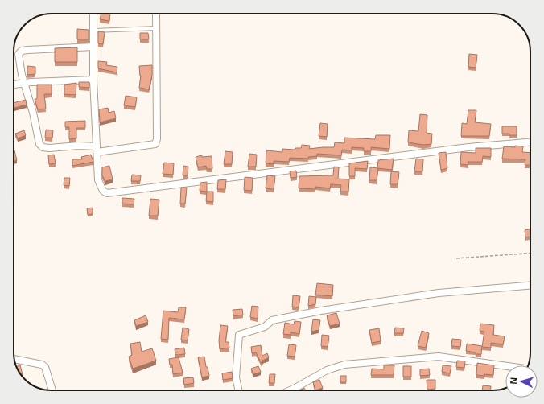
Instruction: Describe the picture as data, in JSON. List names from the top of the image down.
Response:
{
  "north": "left"
}
